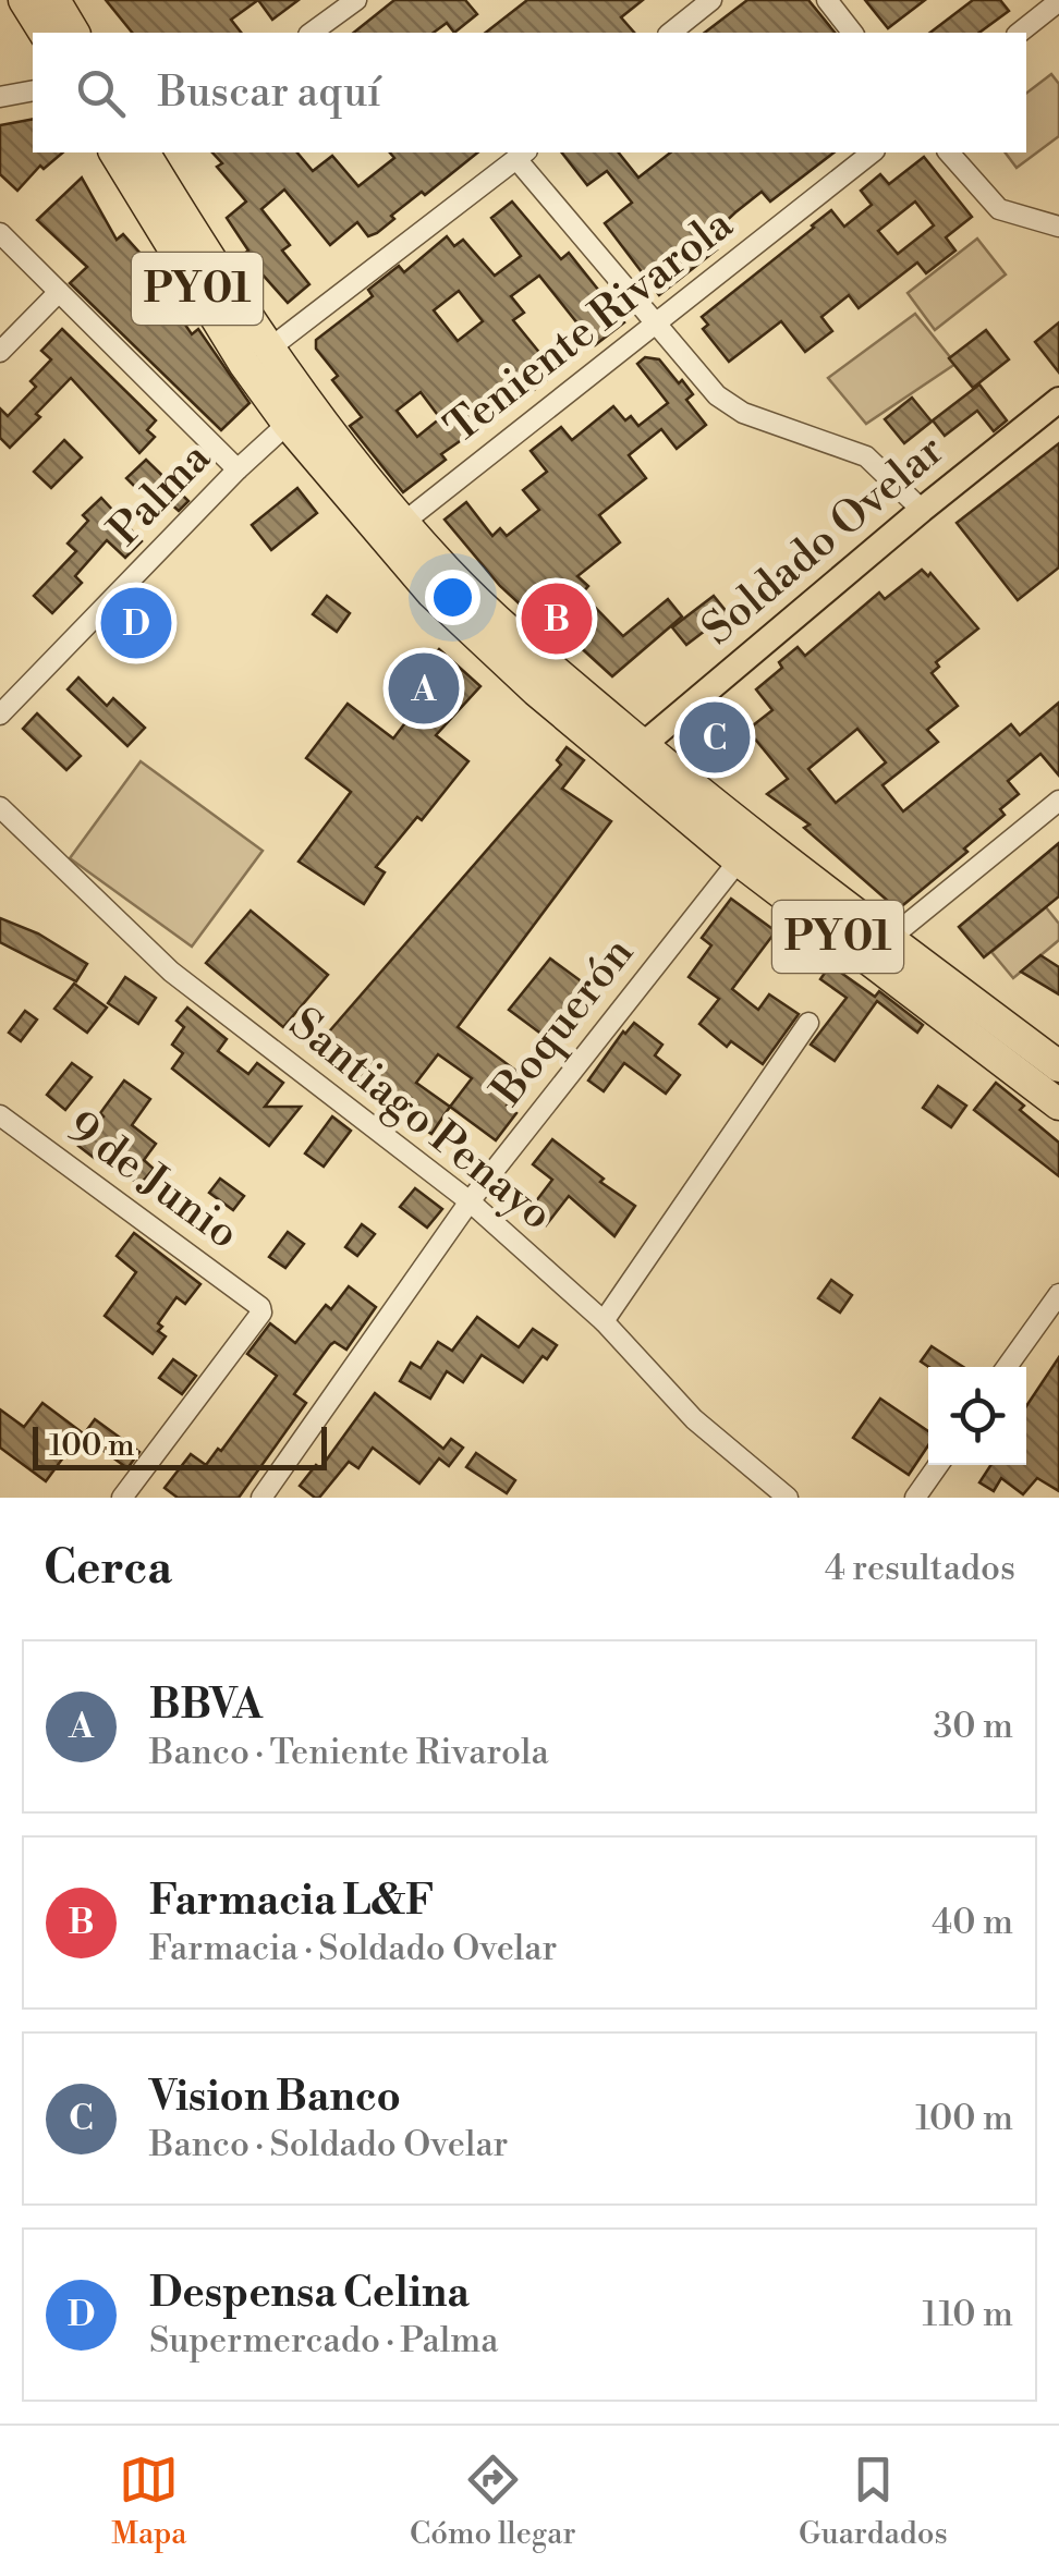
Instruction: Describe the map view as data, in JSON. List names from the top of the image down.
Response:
{
  "streets": {
    "highway": ["PY01"],
    "main road": ["Soldado Ovelar"],
    "street": [
      "Teniente Rivarola",
      "Palma",
      "Boquerón",
      "Santiago Penayo",
      "9 de Junio"
    ]
  },
  "crossings": [
    ["PY01", "Teniente Rivarola"],
    ["PY01", "Palma"],
    ["PY01", "Soldado Ovelar"],
    ["PY01", "Boquerón"],
    ["Boquerón", "Santiago Penayo"]
  ],
  "scale_bar": "100 m",
  "page": {
    "search": "Buscar aquí",
    "pins": [
      "B",
      "D",
      "A",
      "C"
    ],
    "scale": "100 m",
    "heading": ["Cerca", "4 resultados"],
    "list": [
      {
        "mark": "A",
        "name": "BBVA",
        "note": "Banco · Teniente Rivarola",
        "value": "30 m"
      },
      {
        "mark": "B",
        "name": "Farmacia L&F",
        "note": "Farmacia · Soldado Ovelar",
        "value": "40 m"
      },
      {
        "mark": "C",
        "name": "Vision Banco",
        "note": "Banco · Soldado Ovelar",
        "value": "100 m"
      },
      {
        "mark": "D",
        "name": "Despensa Celina",
        "note": "Supermercado · Palma",
        "value": "110 m"
      }
    ],
    "nav": ["Mapa", "Cómo llegar", "Guardados"]
  }
}
